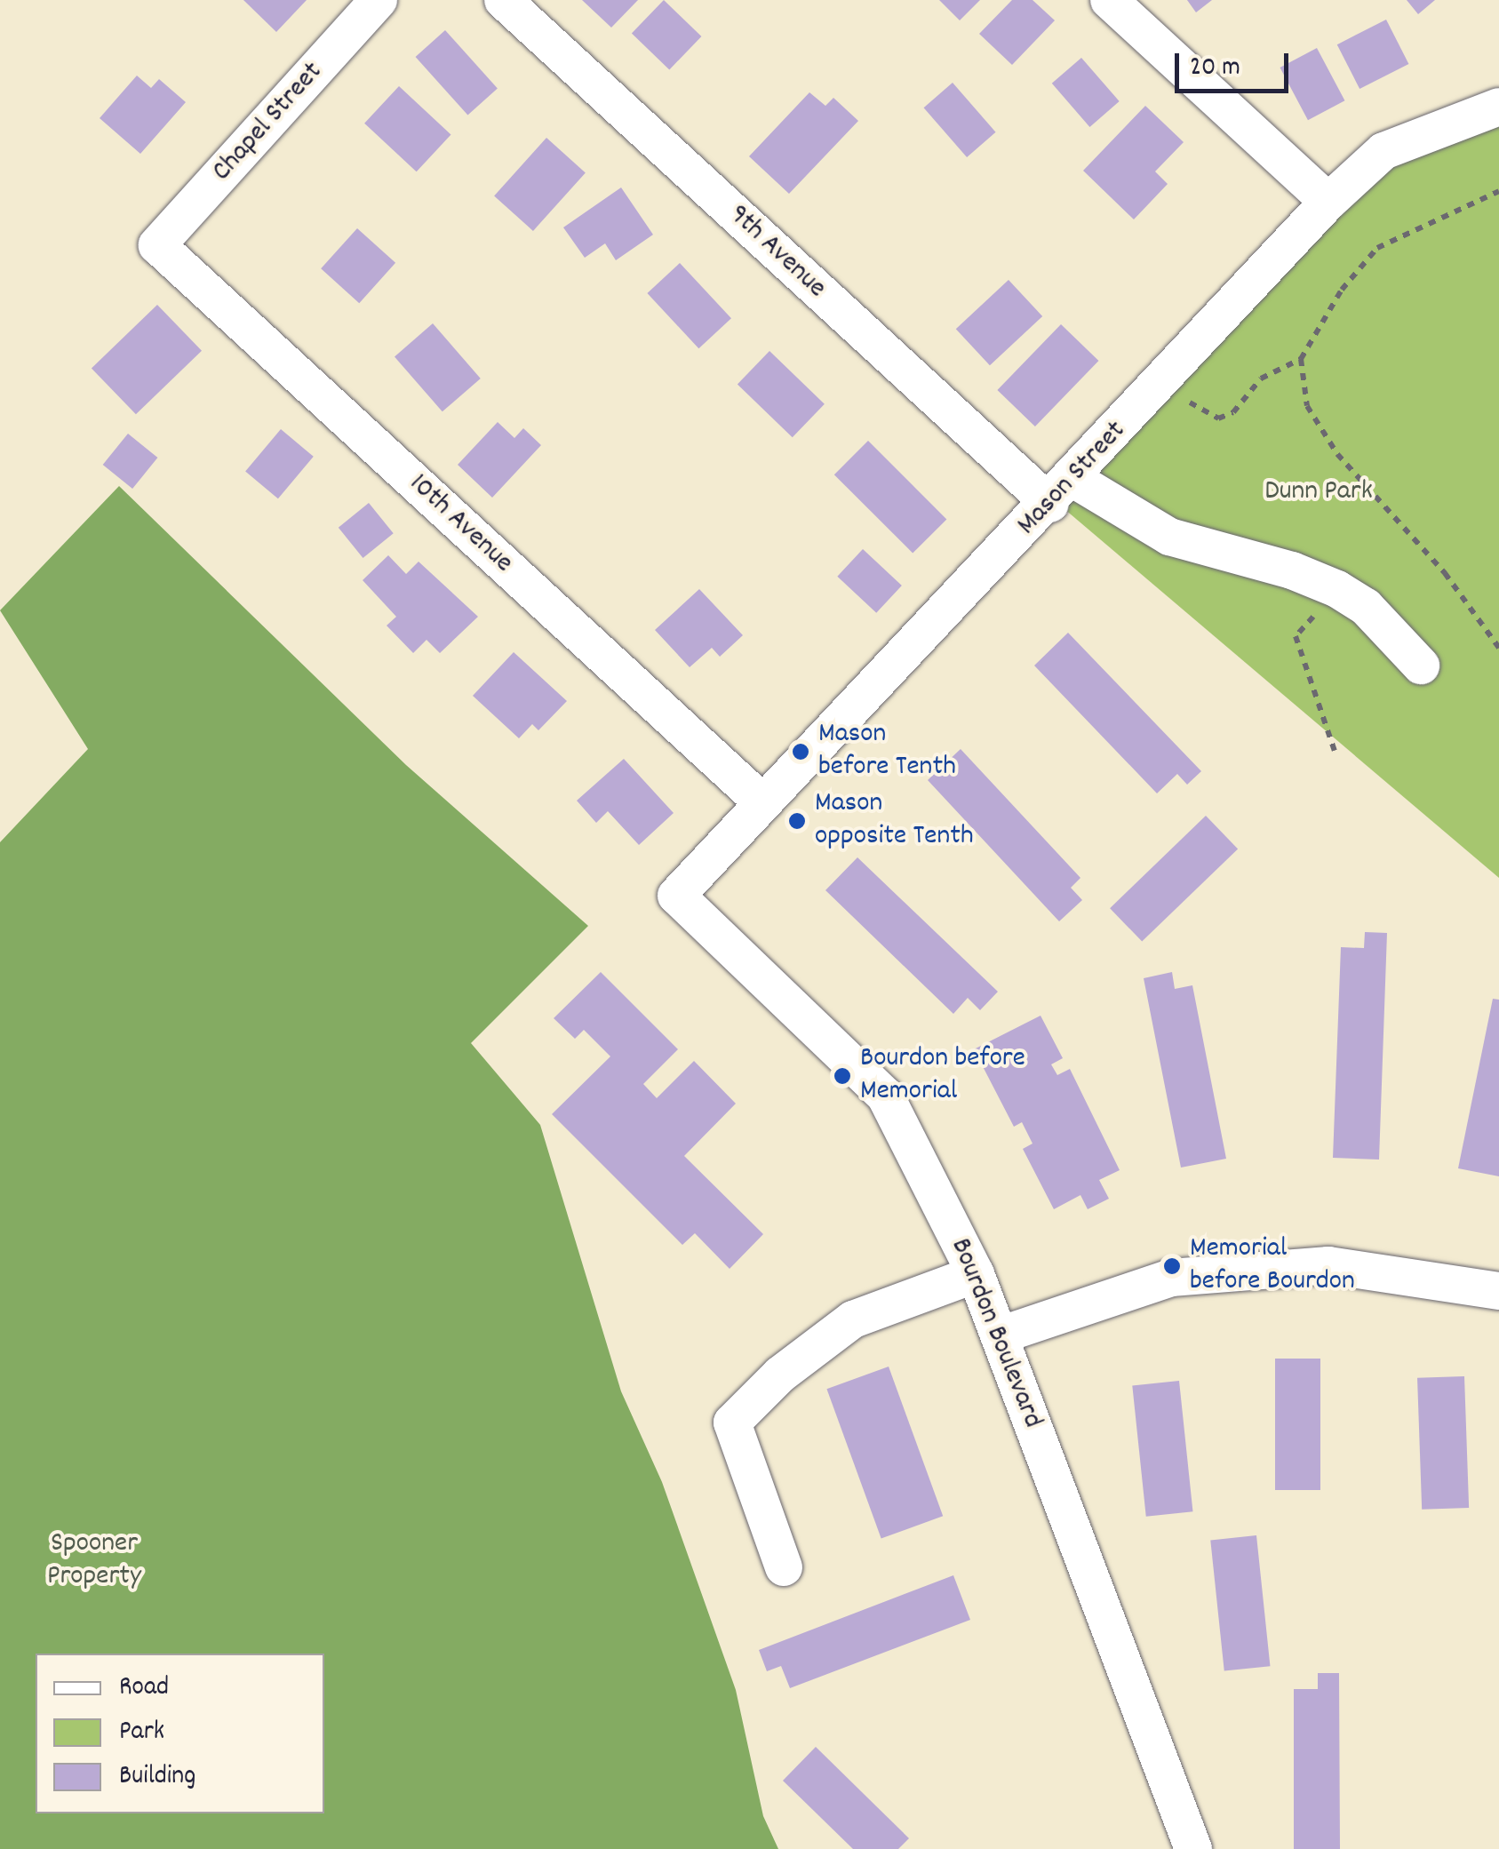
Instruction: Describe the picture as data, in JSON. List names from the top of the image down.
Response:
{
  "streets": {
    "street": [
      "Chapel Street",
      "9th Avenue",
      "Mason Street",
      "10th Avenue",
      "Bourdon Boulevard"
    ]
  },
  "crossings": [
    ["Chapel Street", "10th Avenue"],
    ["9th Avenue", "Mason Street"],
    ["Mason Street", "10th Avenue"],
    ["Mason Street", "Bourdon Boulevard"]
  ],
  "parks": ["Dunn Park", "Spooner Property"],
  "places": [
    "Mason before Tenth",
    "Mason opposite Tenth",
    "Bourdon before Memorial",
    "Memorial before Bourdon"
  ],
  "legend": ["Road", "Park", "Building"],
  "scale_bar": "20 m"
}
